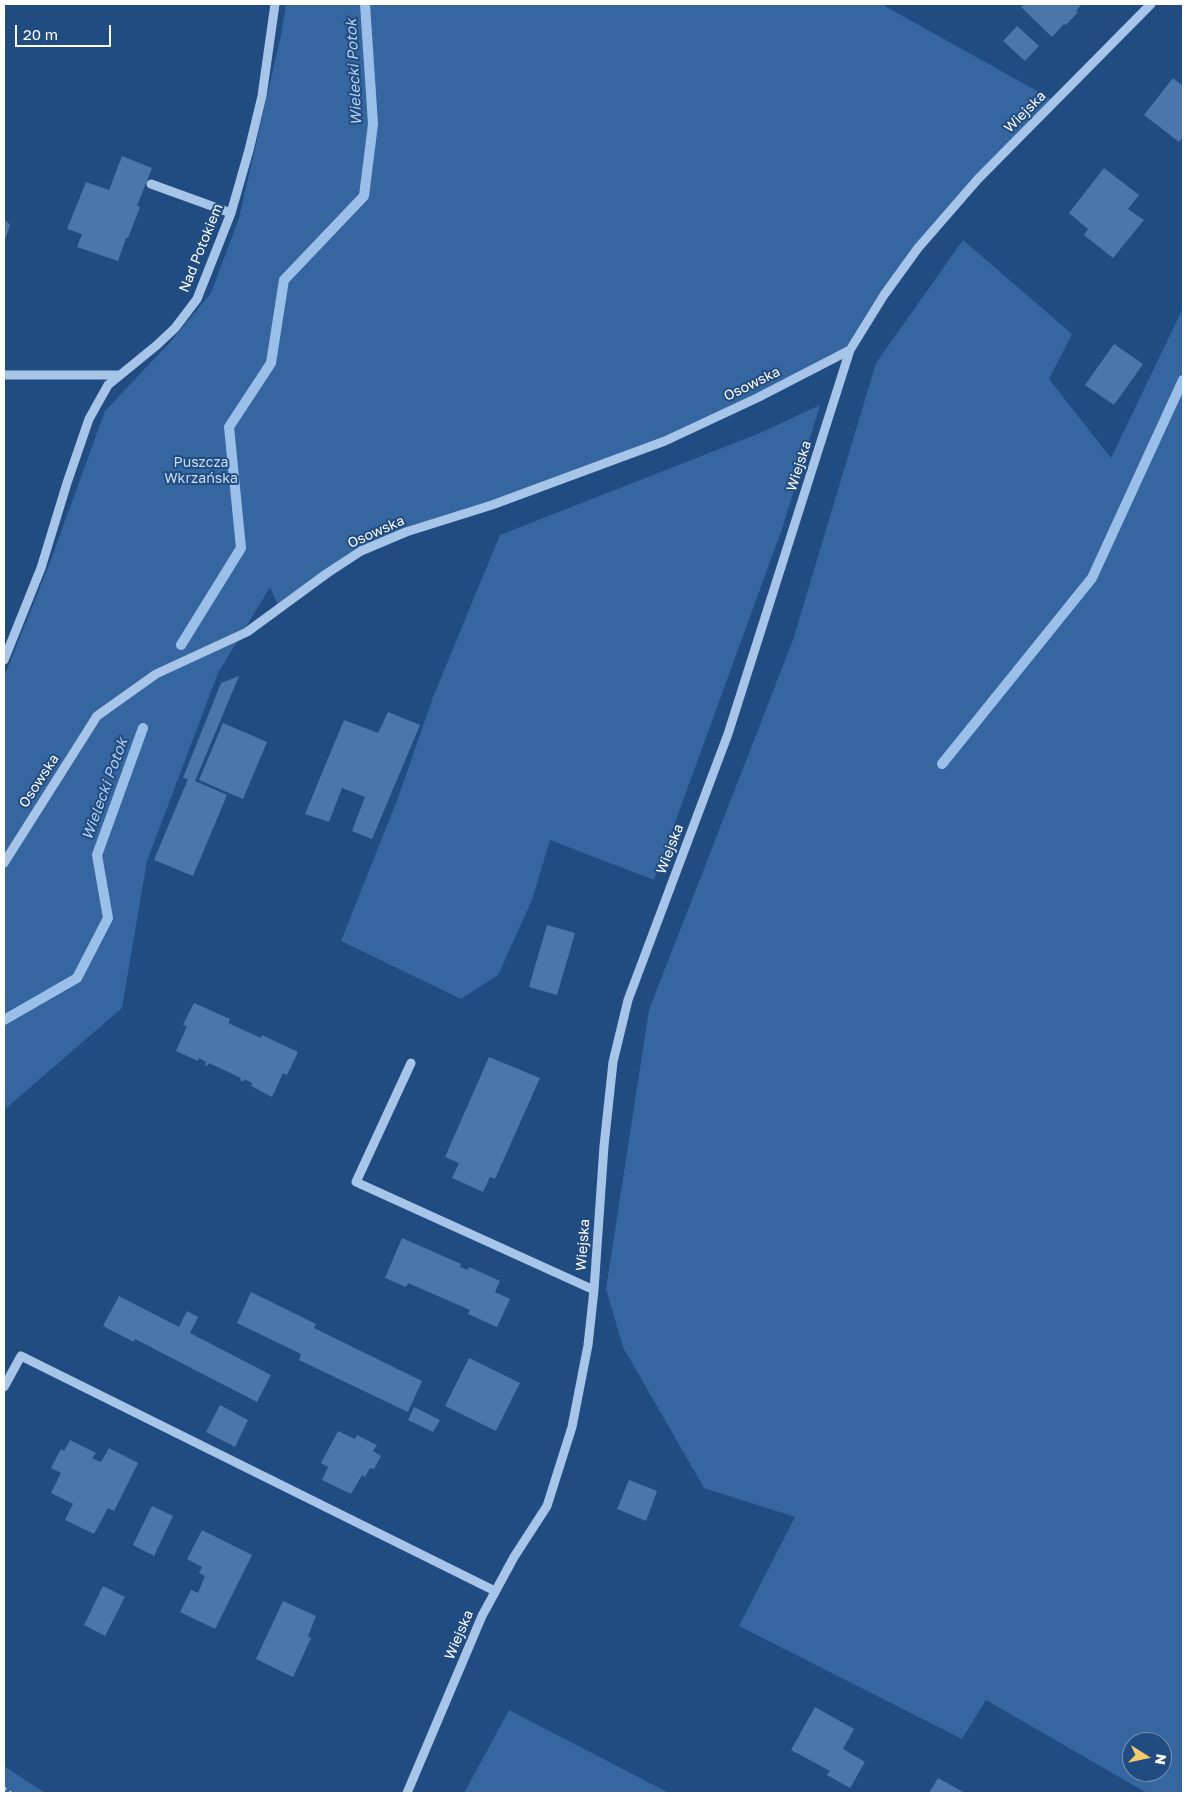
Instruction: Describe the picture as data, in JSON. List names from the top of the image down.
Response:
{
  "streets": {
    "street": ["Wiejska", "Nad Potokiem", "Osowska"]
  },
  "crossings": [
    ["Wiejska", "Osowska"]
  ],
  "water": ["Wielecki Potok"],
  "parks": ["Puszcza Wkrzańska"],
  "scale_bar": "20 m",
  "north": "right"
}
